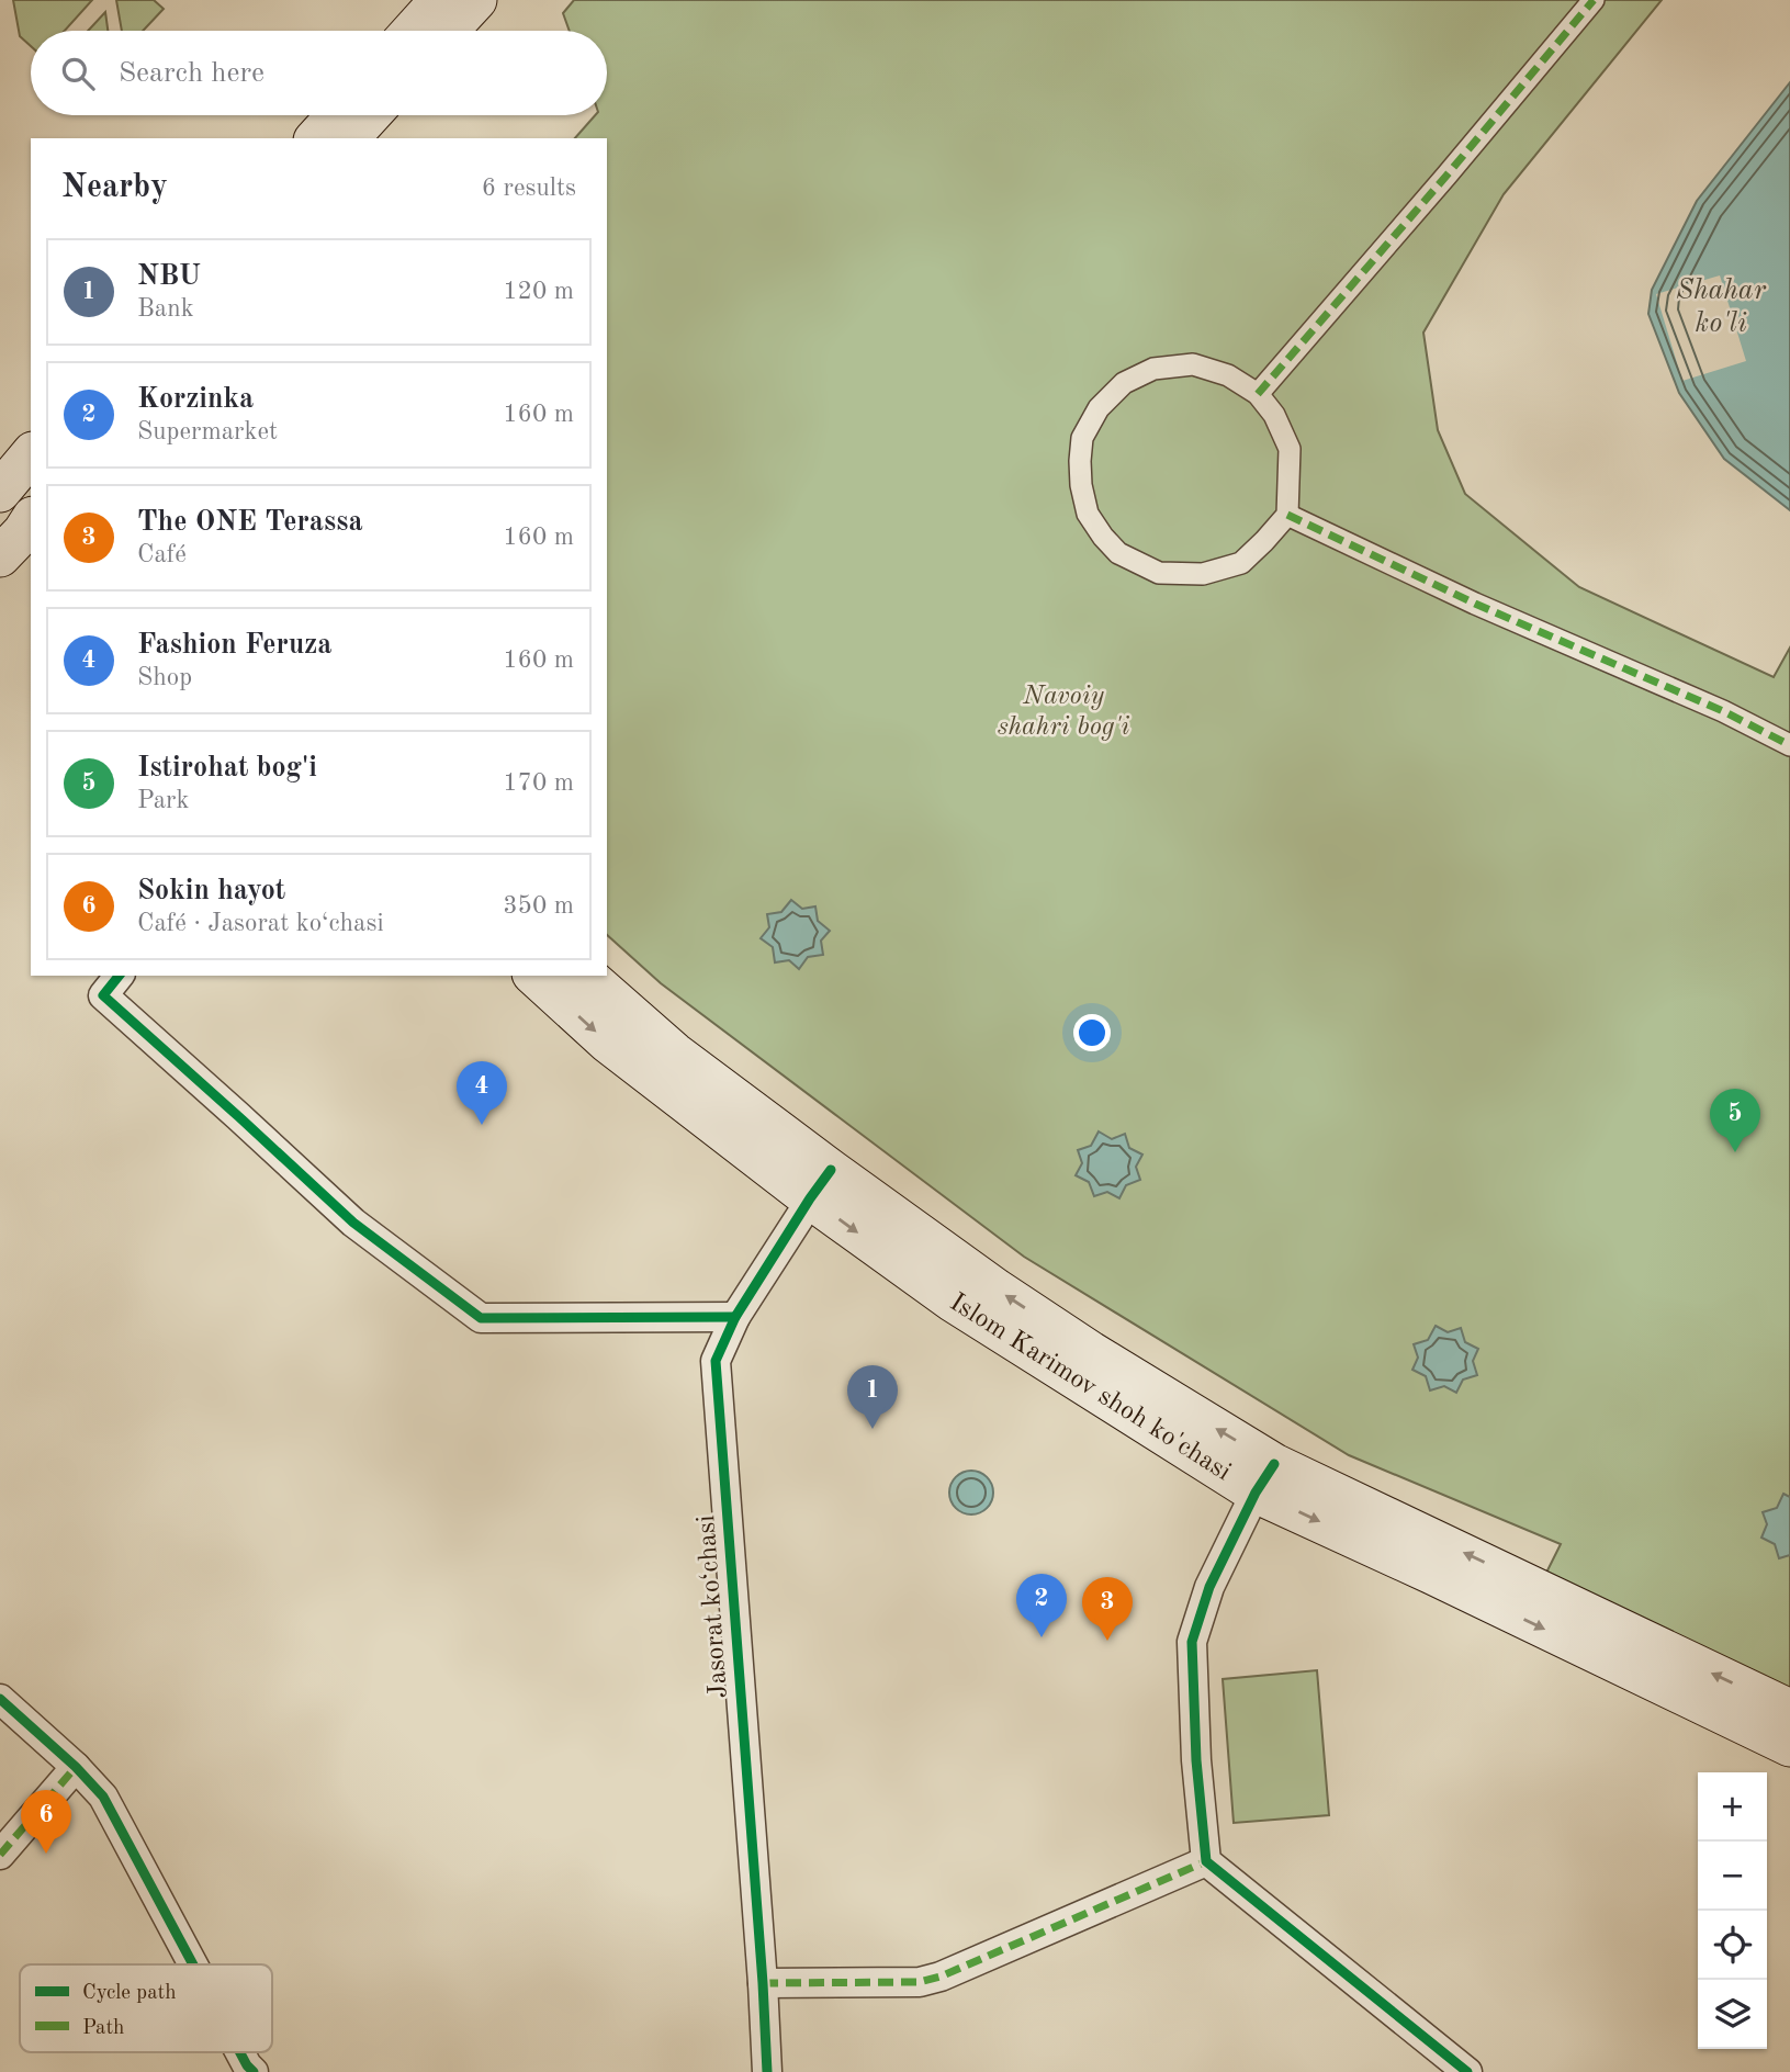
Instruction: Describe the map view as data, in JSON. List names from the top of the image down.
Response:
{
  "streets": {
    "main road": ["Islom Karimov shoh ko'chasi"],
    "street": ["Jasorat ko‘chasi"]
  },
  "crossings": [
    ["Islom Karimov shoh ko'chasi", "Jasorat ko‘chasi"]
  ],
  "water": ["Shahar ko'li"],
  "parks": ["Navoiy shahri bog'i"],
  "legend": ["Cycle path", "Path"],
  "page": {
    "search": "Search here",
    "heading": ["Nearby", "6 results"],
    "list": [
      {
        "mark": "1",
        "name": "NBU",
        "note": "Bank",
        "value": "120 m"
      },
      {
        "mark": "2",
        "name": "Korzinka",
        "note": "Supermarket",
        "value": "160 m"
      },
      {
        "mark": "3",
        "name": "The ONE Terassa",
        "note": "Café",
        "value": "160 m"
      },
      {
        "mark": "4",
        "name": "Fashion Feruza",
        "note": "Shop",
        "value": "160 m"
      },
      {
        "mark": "5",
        "name": "Istirohat bog'i",
        "note": "Park",
        "value": "170 m"
      },
      {
        "mark": "6",
        "name": "Sokin hayot",
        "note": "Café · Jasorat ko‘chasi",
        "value": "350 m"
      }
    ],
    "pins": [
      "4",
      "5",
      "1",
      "2",
      "3",
      "6"
    ],
    "map_buttons": ["+", "−"]
  }
}
